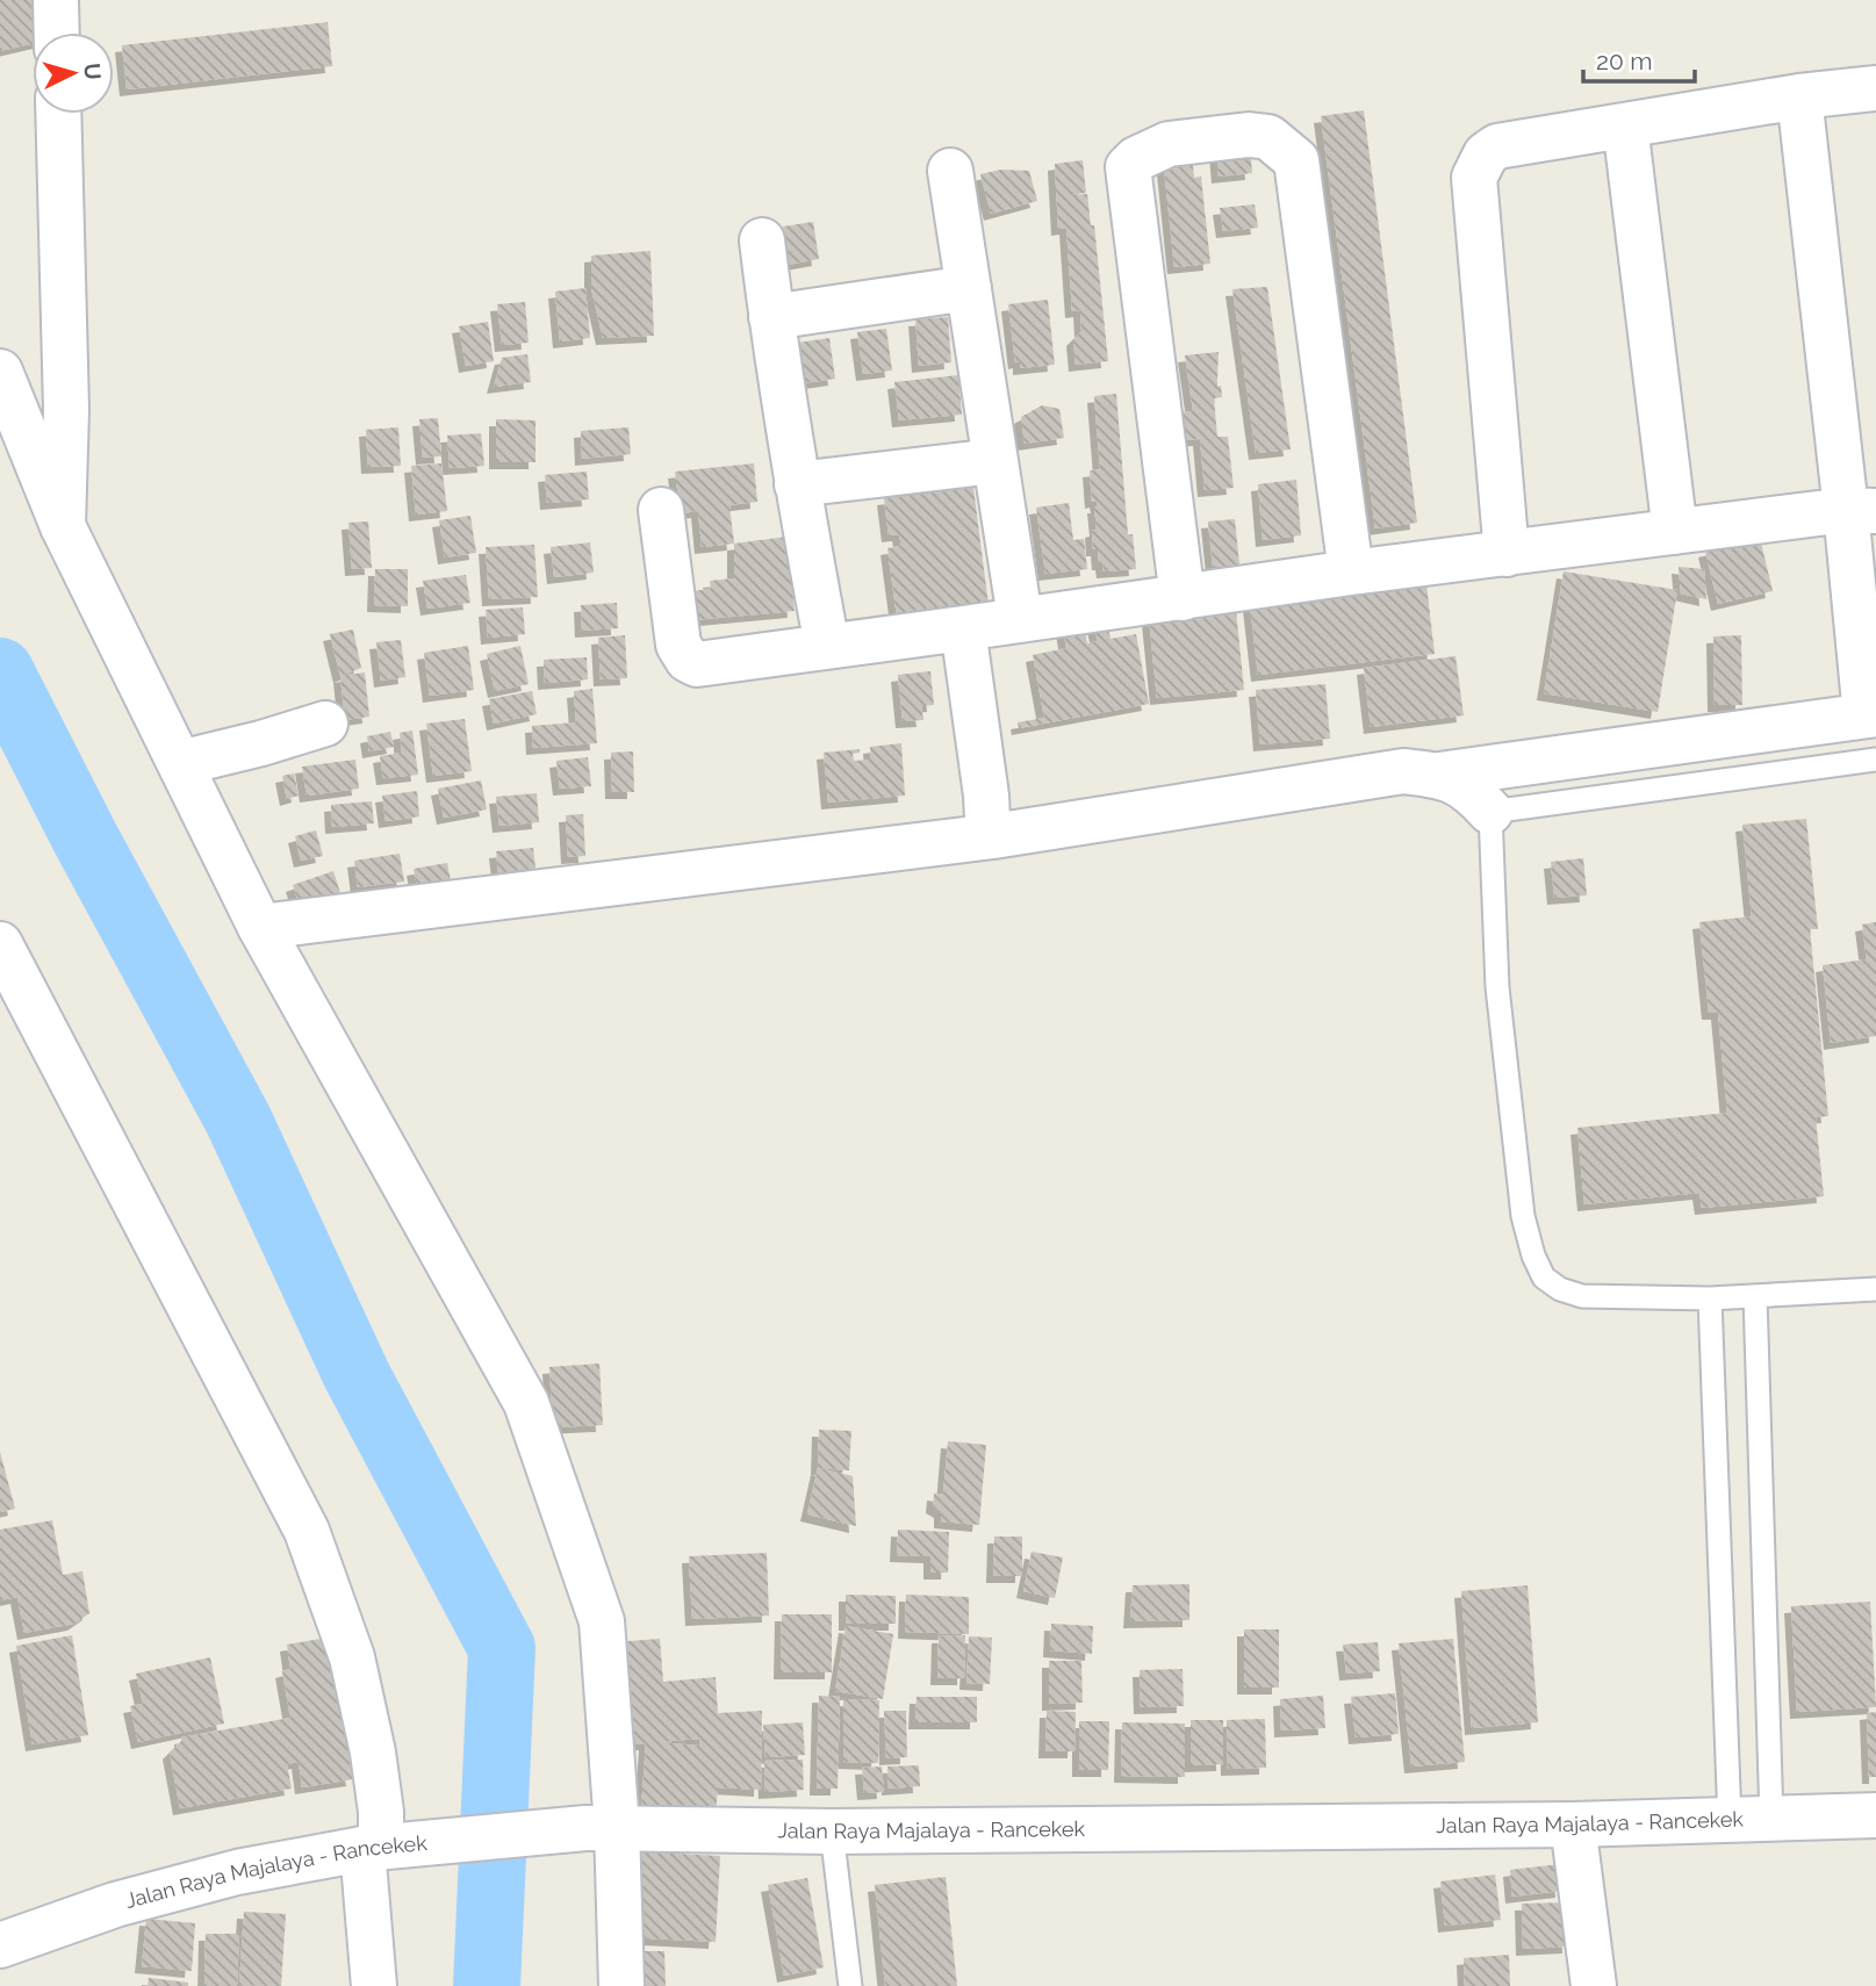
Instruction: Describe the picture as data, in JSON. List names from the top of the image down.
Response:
{
  "streets": {
    "street": ["Jalan Raya Majalaya - Rancekek"]
  },
  "scale_bar": "20 m",
  "north": "right"
}
